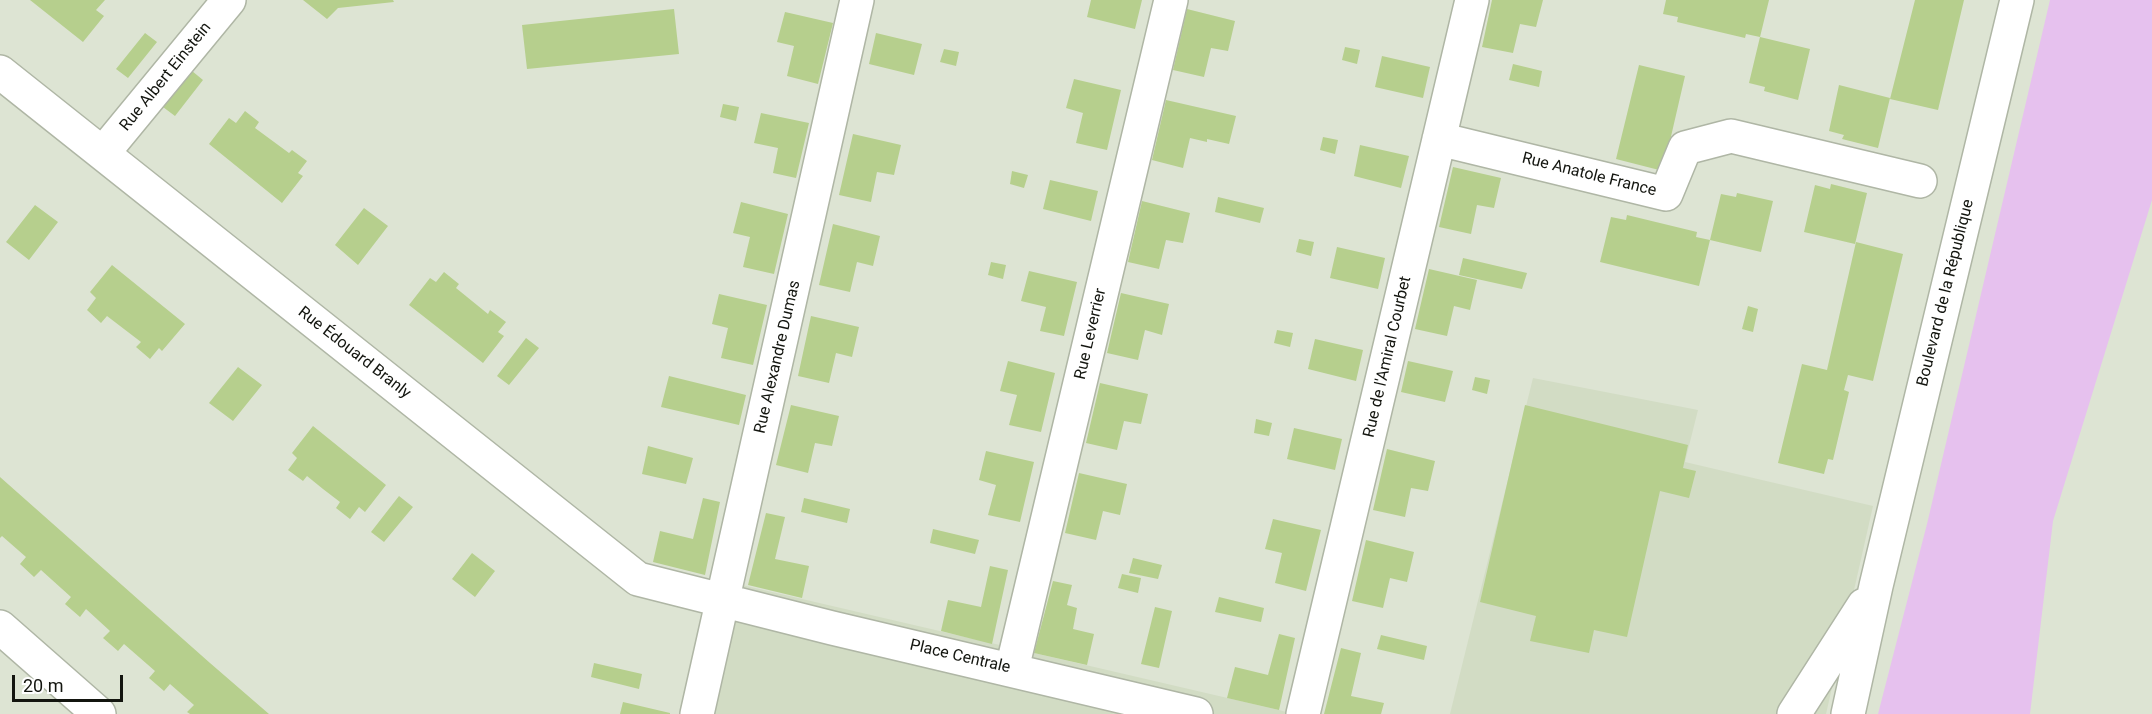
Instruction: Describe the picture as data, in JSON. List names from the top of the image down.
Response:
{
  "streets": {
    "street": [
      "Rue Albert Einstein",
      "Rue Anatole France",
      "Boulevard de la République",
      "Rue Leverrier",
      "Rue Édouard Branly",
      "Rue Alexandre Dumas",
      "Rue de l'Amiral Courbet",
      "Place Centrale"
    ]
  },
  "crossings": [
    ["Rue Albert Einstein", "Rue Édouard Branly"],
    ["Rue Anatole France", "Rue de l'Amiral Courbet"],
    ["Rue Leverrier", "Place Centrale"],
    ["Rue Édouard Branly", "Rue Alexandre Dumas"],
    ["Rue Édouard Branly", "Place Centrale"],
    ["Rue Alexandre Dumas", "Place Centrale"]
  ],
  "scale_bar": "20 m"
}
